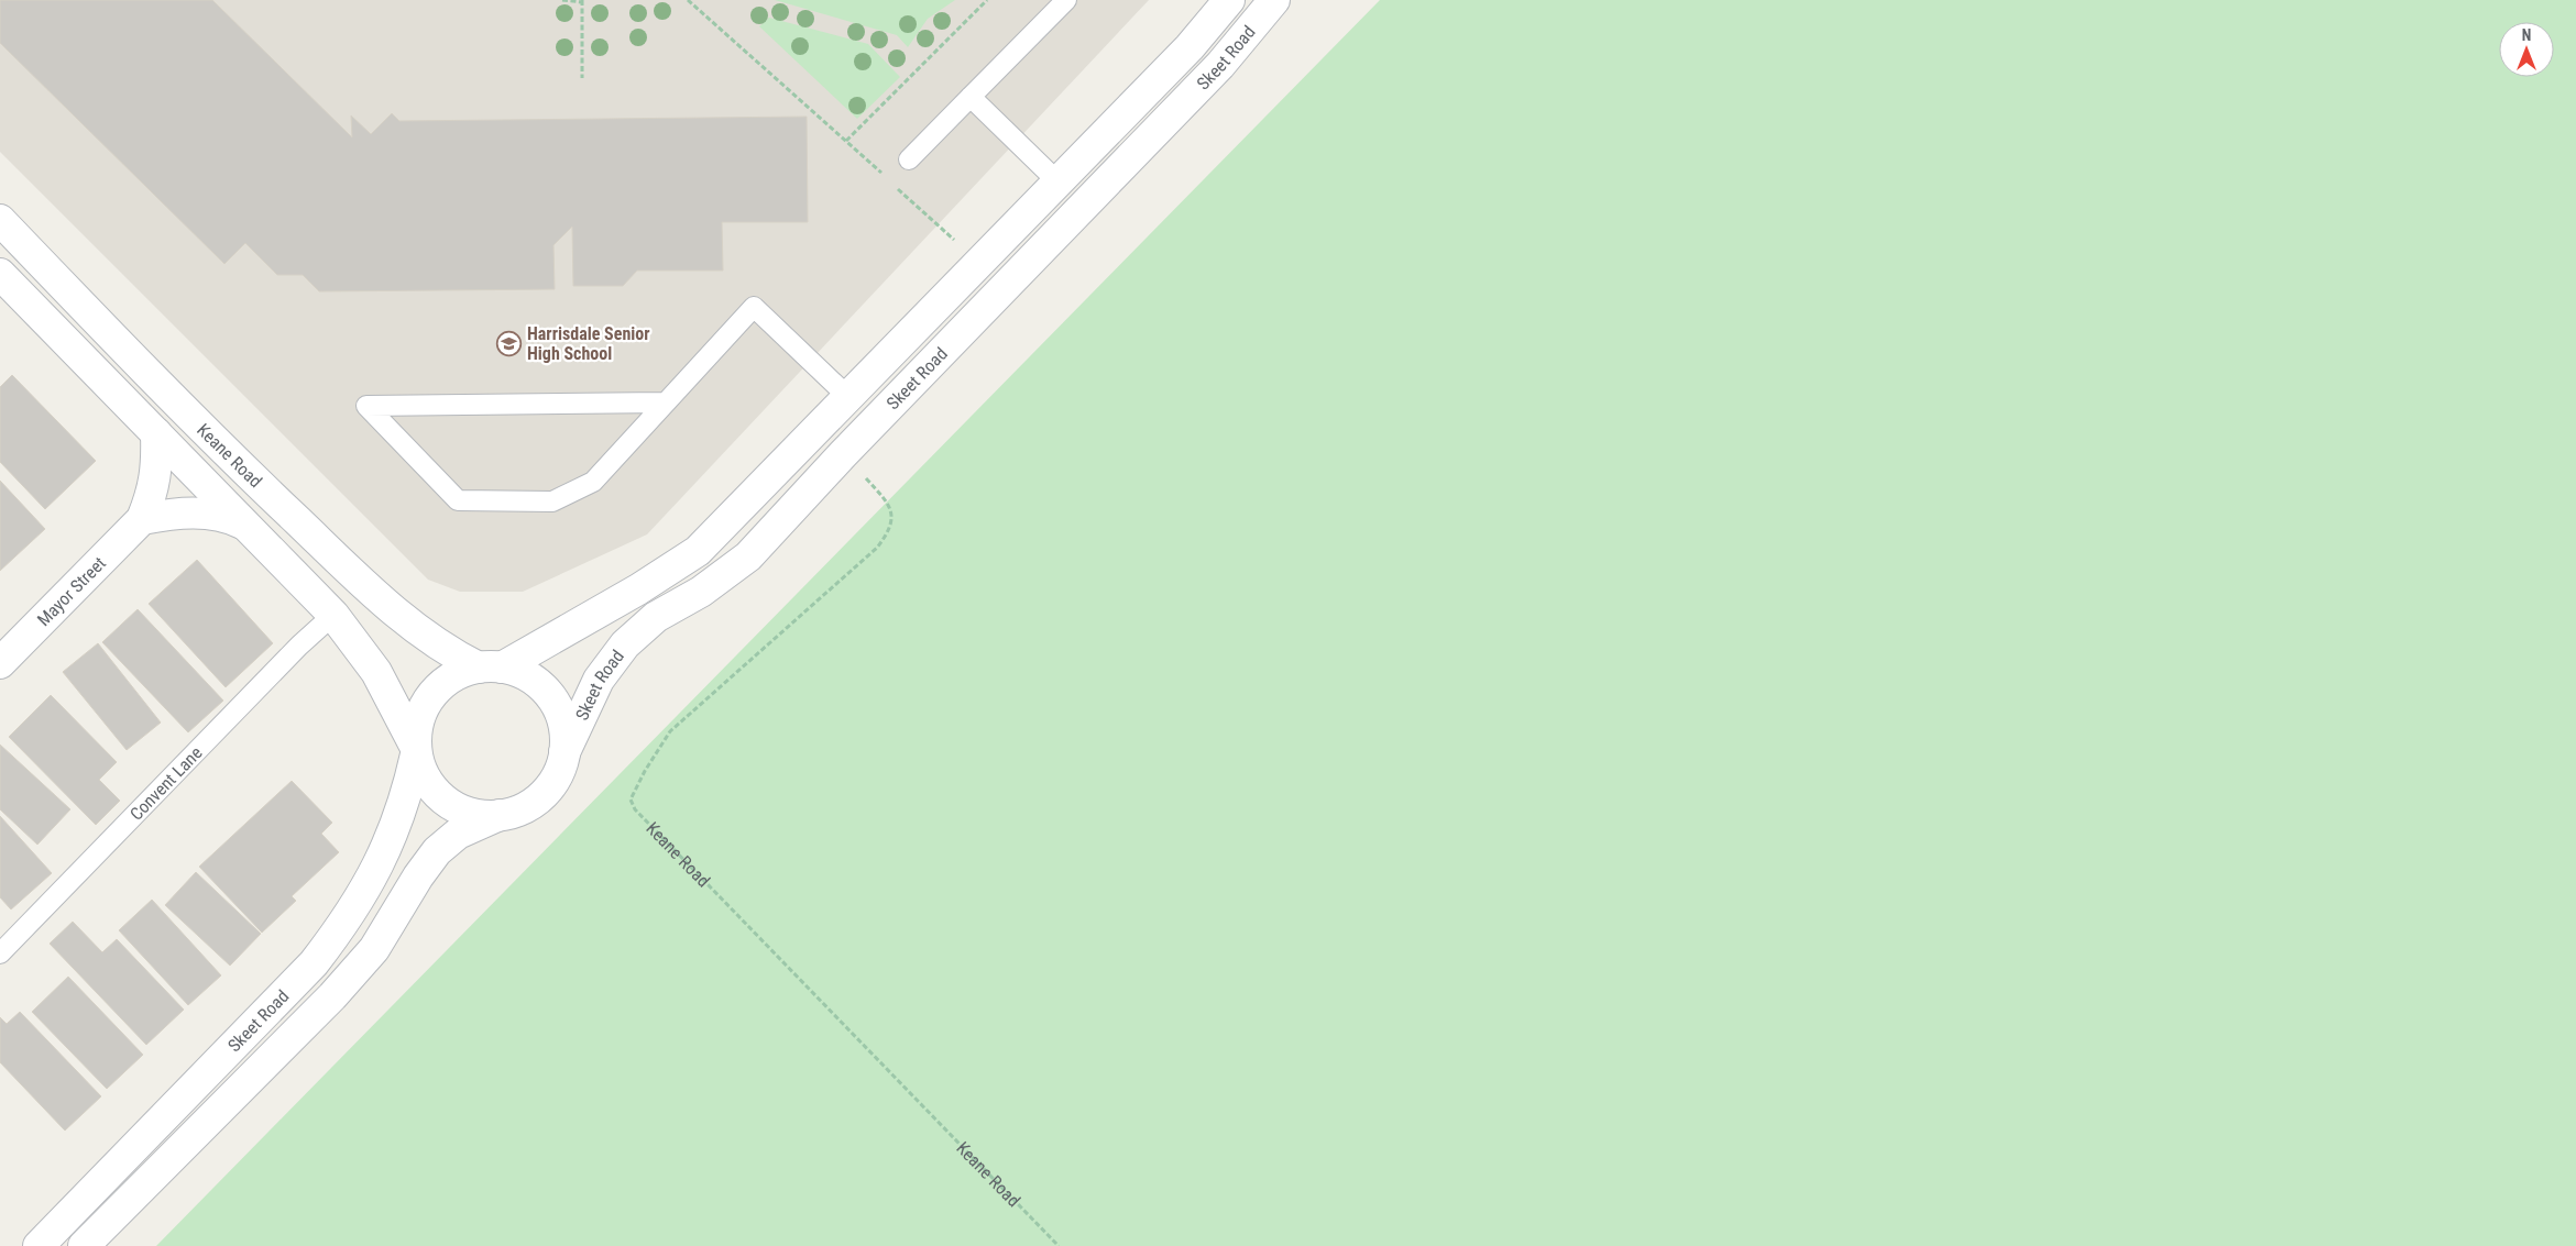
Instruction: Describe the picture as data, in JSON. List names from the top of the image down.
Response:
{
  "streets": {
    "street": ["Skeet Road", "Keane Road", "Mayor Street"],
    "lane": ["Convent Lane"]
  },
  "crossings": [
    ["Skeet Road", "Keane Road"],
    ["Keane Road", "Mayor Street"],
    ["Keane Road", "Convent Lane"]
  ],
  "places": {
    "school or university": ["Harrisdale Senior High School"]
  },
  "north": "top"
}
